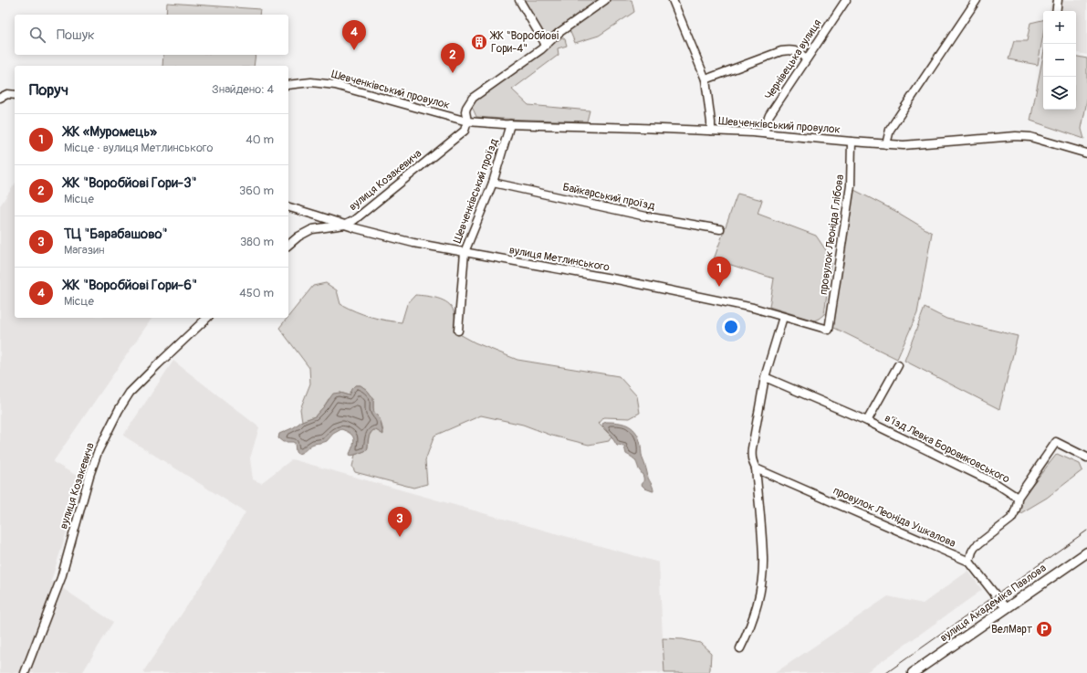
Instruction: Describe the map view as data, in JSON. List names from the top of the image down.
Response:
{
  "streets": {
    "main road": ["вулиця Академіка Павлова"],
    "street": [
      "Чернівецька вулиця",
      "Шевченківський провулок",
      "вулиця Козакевича",
      "Шевченківський проїзд",
      "Байкарський проїзд",
      "провулок Леоніда Глібова",
      "вулиця Метлинського",
      "в'їзд Левка Боровиковського",
      "провулок Леоніда Ушкалова"
    ]
  },
  "crossings": [
    ["Чернівецька вулиця", "Шевченківський провулок"],
    ["Шевченківський провулок", "вулиця Козакевича"],
    ["Шевченківський провулок", "Шевченківський проїзд"],
    ["Шевченківський провулок", "провулок Леоніда Глібова"],
    ["вулиця Козакевича", "вулиця Метлинського"],
    ["Шевченківський проїзд", "Байкарський проїзд"],
    ["Шевченківський проїзд", "вулиця Метлинського"],
    ["провулок Леоніда Глібова", "вулиця Метлинського"],
    ["провулок Леоніда Ушкалова", "вулиця Академіка Павлова"]
  ],
  "places": {
    "building": ["ЖК \"Воробйові Гори-4\""],
    "parking": ["ВелМарт"]
  },
  "page": {
    "map_buttons": ["+", "−"],
    "search": "Пошук",
    "pins": [
      "4",
      "2",
      "1",
      "3"
    ],
    "heading": ["Поруч", "Знайдено: 4"],
    "list": [
      {
        "mark": "1",
        "name": "ЖК «Муромець»",
        "note": "Місце · вулиця Метлинського",
        "value": "40 m"
      },
      {
        "mark": "2",
        "name": "ЖК \"Воробйові Гори-3\"",
        "note": "Місце",
        "value": "360 m"
      },
      {
        "mark": "3",
        "name": "ТЦ \"Барабашово\"",
        "note": "Магазин",
        "value": "380 m"
      },
      {
        "mark": "4",
        "name": "ЖК \"Воробйові Гори-6\"",
        "note": "Місце",
        "value": "450 m"
      }
    ]
  }
}
